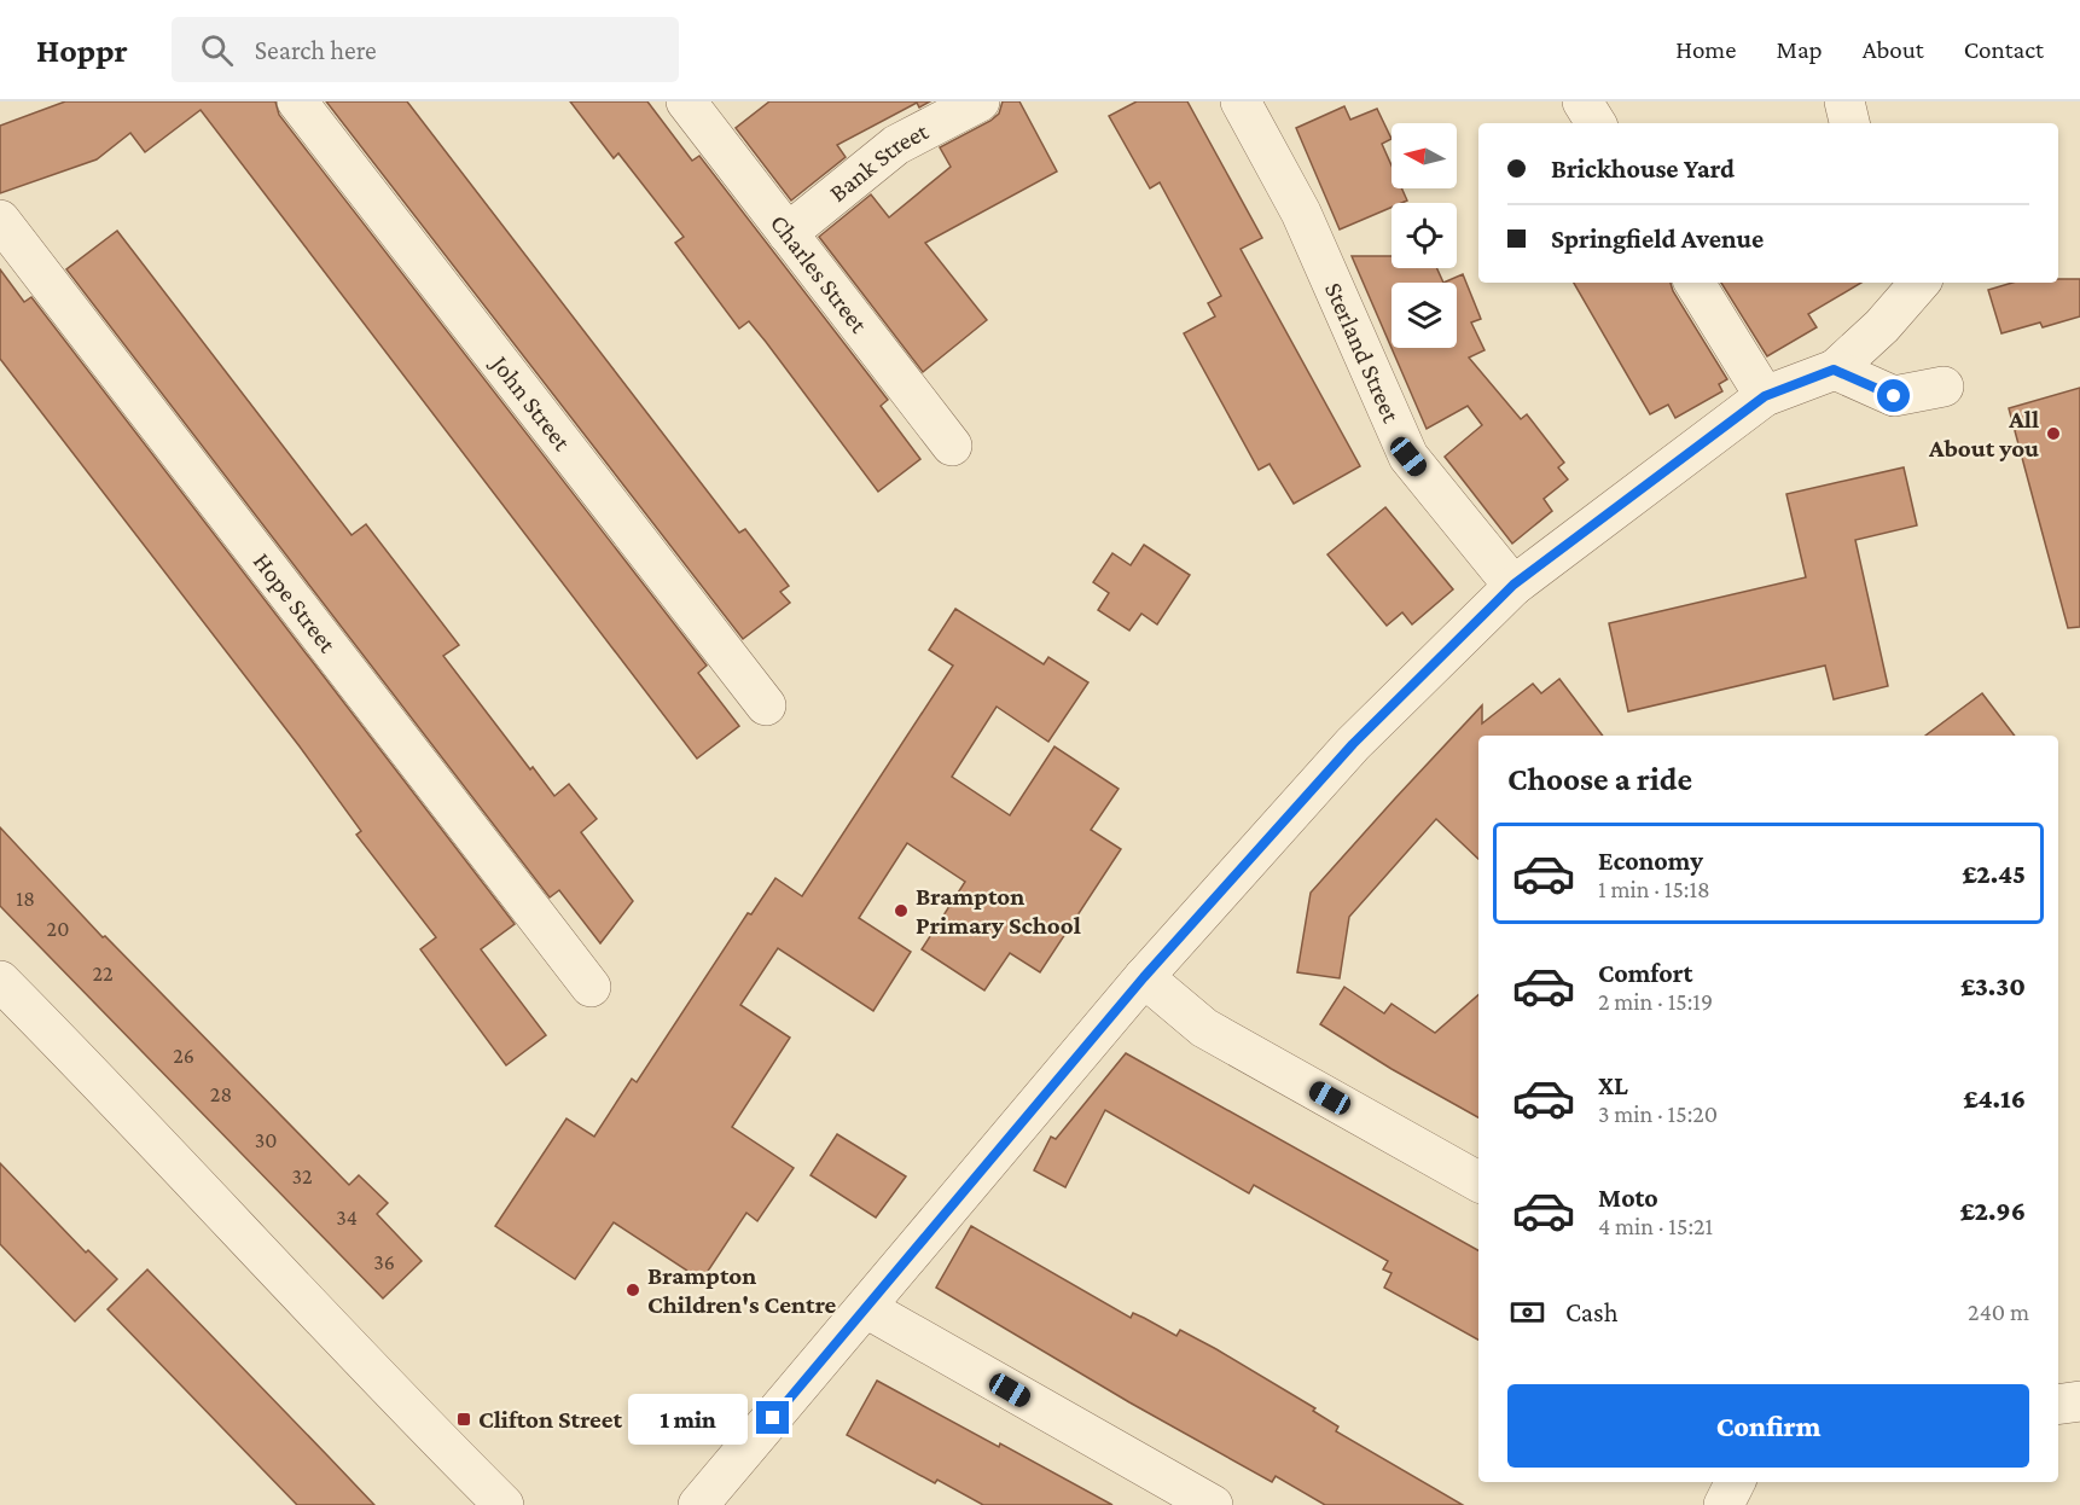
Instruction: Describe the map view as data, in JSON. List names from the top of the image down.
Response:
{
  "streets": {
    "street": [
      "Bank Street",
      "Charles Street",
      "Sterland Street",
      "John Street",
      "Hope Street"
    ]
  },
  "crossings": [
    ["Bank Street", "Charles Street"]
  ],
  "places": {
    "other": ["All About you", "Brampton Primary School", "Brampton Children's Centre"],
    "transit": ["Clifton Street"]
  },
  "house_numbers": [
    "18",
    "20",
    "22",
    "26",
    "28",
    "30",
    "32",
    "34",
    "36"
  ],
  "north": "left",
  "page": {
    "header": "Hoppr",
    "search": "Search here",
    "nav": [
      "Home",
      "Map",
      "About",
      "Contact"
    ],
    "banner": ["Brickhouse Yard", "Springfield Avenue"],
    "heading": "Choose a ride",
    "list": [
      {
        "name": "Economy",
        "note": "1 min · 15:18",
        "value": "£2.45"
      },
      {
        "name": "Comfort",
        "note": "2 min · 15:19",
        "value": "£3.30"
      },
      {
        "name": "XL",
        "note": "3 min · 15:20",
        "value": "£4.16"
      },
      {
        "name": "Moto",
        "note": "4 min · 15:21",
        "value": "£2.96"
      }
    ],
    "pay": ["Cash", "240 m"],
    "buttons": "Confirm",
    "bubble": "1 min"
  }
}
